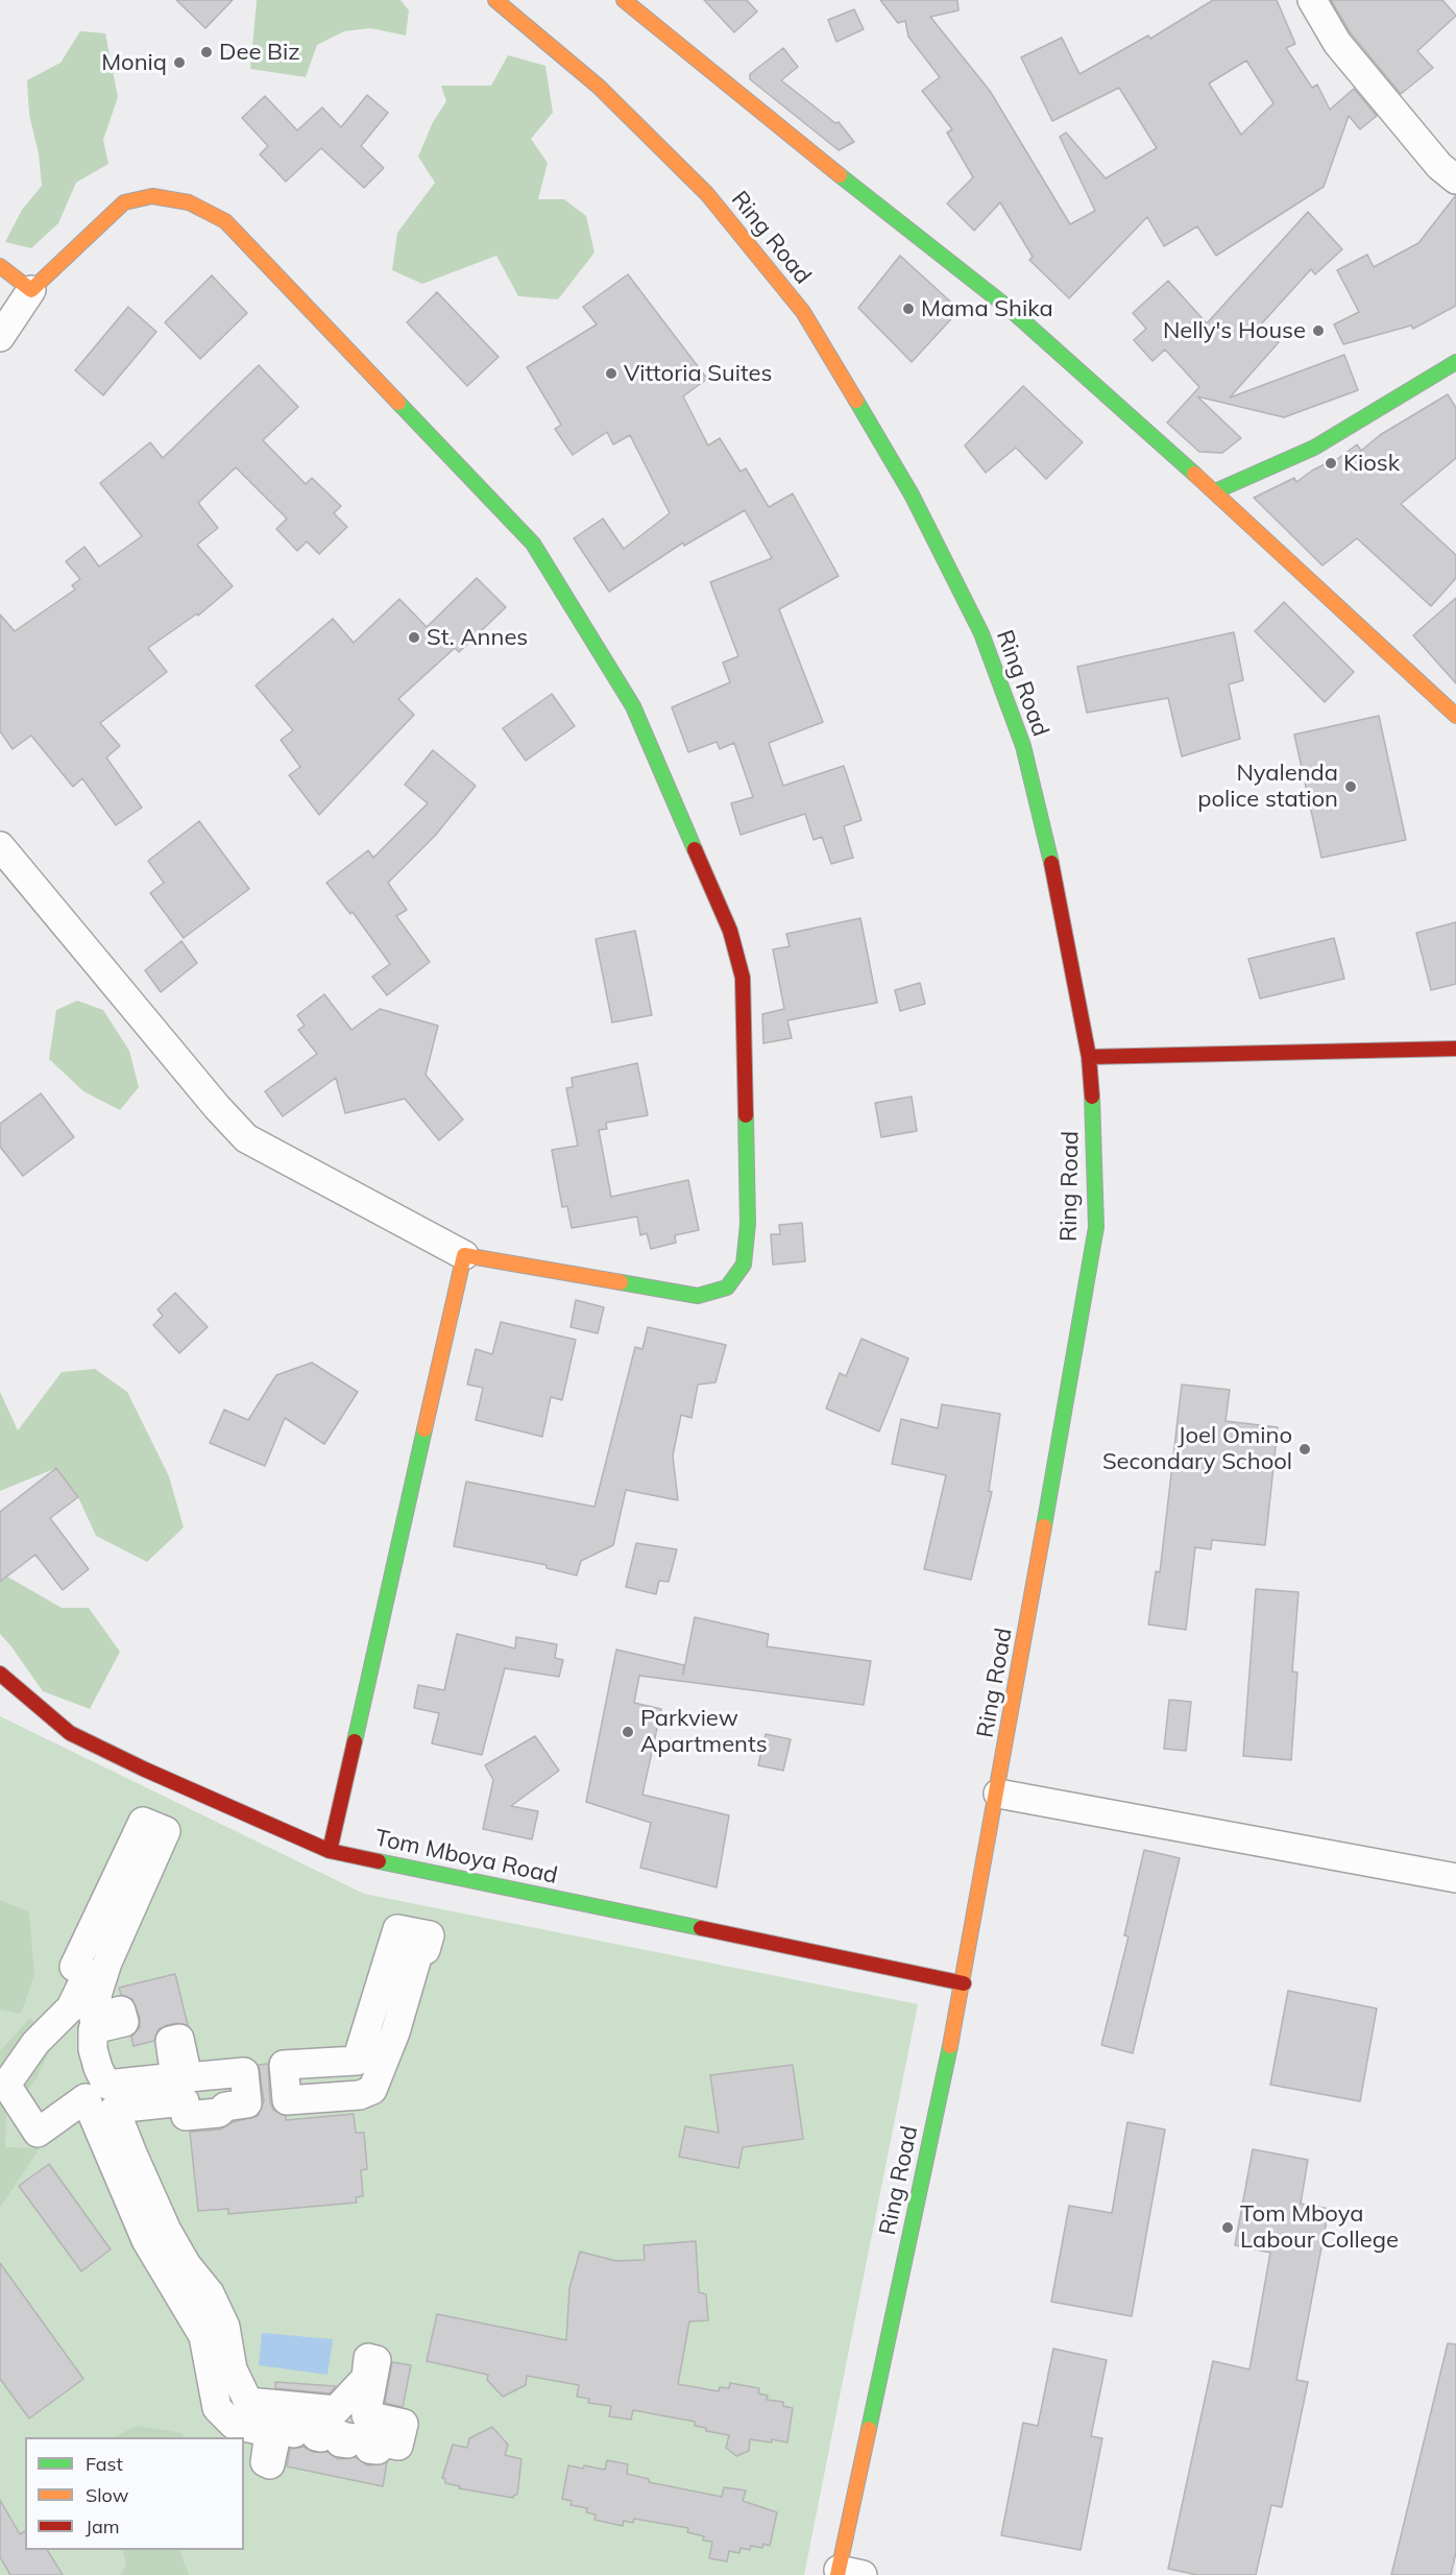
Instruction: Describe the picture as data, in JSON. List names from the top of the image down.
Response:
{
  "streets": {
    "street": ["Ring Road", "Tom Mboya Road"]
  },
  "crossings": [
    ["Ring Road", "Tom Mboya Road"]
  ],
  "places": [
    "Dee Biz",
    "Moniq",
    "Mama Shika",
    "Nelly's House",
    "Vittoria Suites",
    "Kiosk",
    "St. Annes",
    "Nyalenda police station",
    "Joel Omino Secondary School",
    "Parkview Apartments",
    "Tom Mboya Labour College"
  ],
  "legend": ["Fast", "Slow", "Jam"]
}
